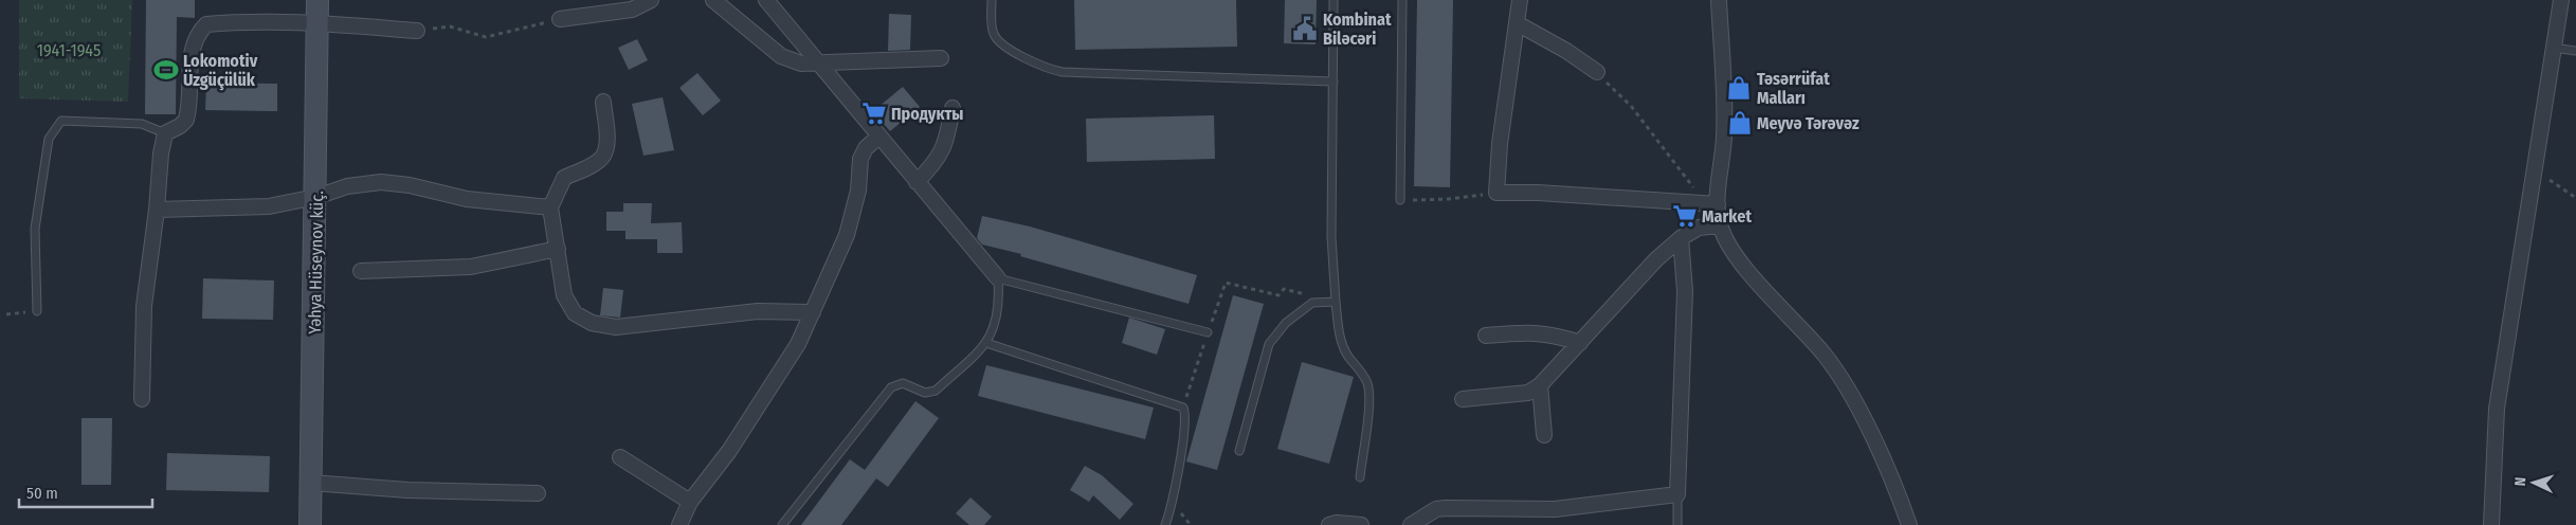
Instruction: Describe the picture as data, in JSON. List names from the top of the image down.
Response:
{
  "streets": {
    "street": ["Yəhya Hüseynov küç."]
  },
  "parks": ["1941-1945"],
  "places": {
    "public building": ["Kombinat Biləcəri"],
    "sports": ["Lokomotiv Üzgüçülük"],
    "shop": ["Təsərrüfat Malları", "Meyvə Tərəvəz"],
    "supermarket": ["Продукты", "Market"]
  },
  "scale_bar": "50 m",
  "north": "left"
}
